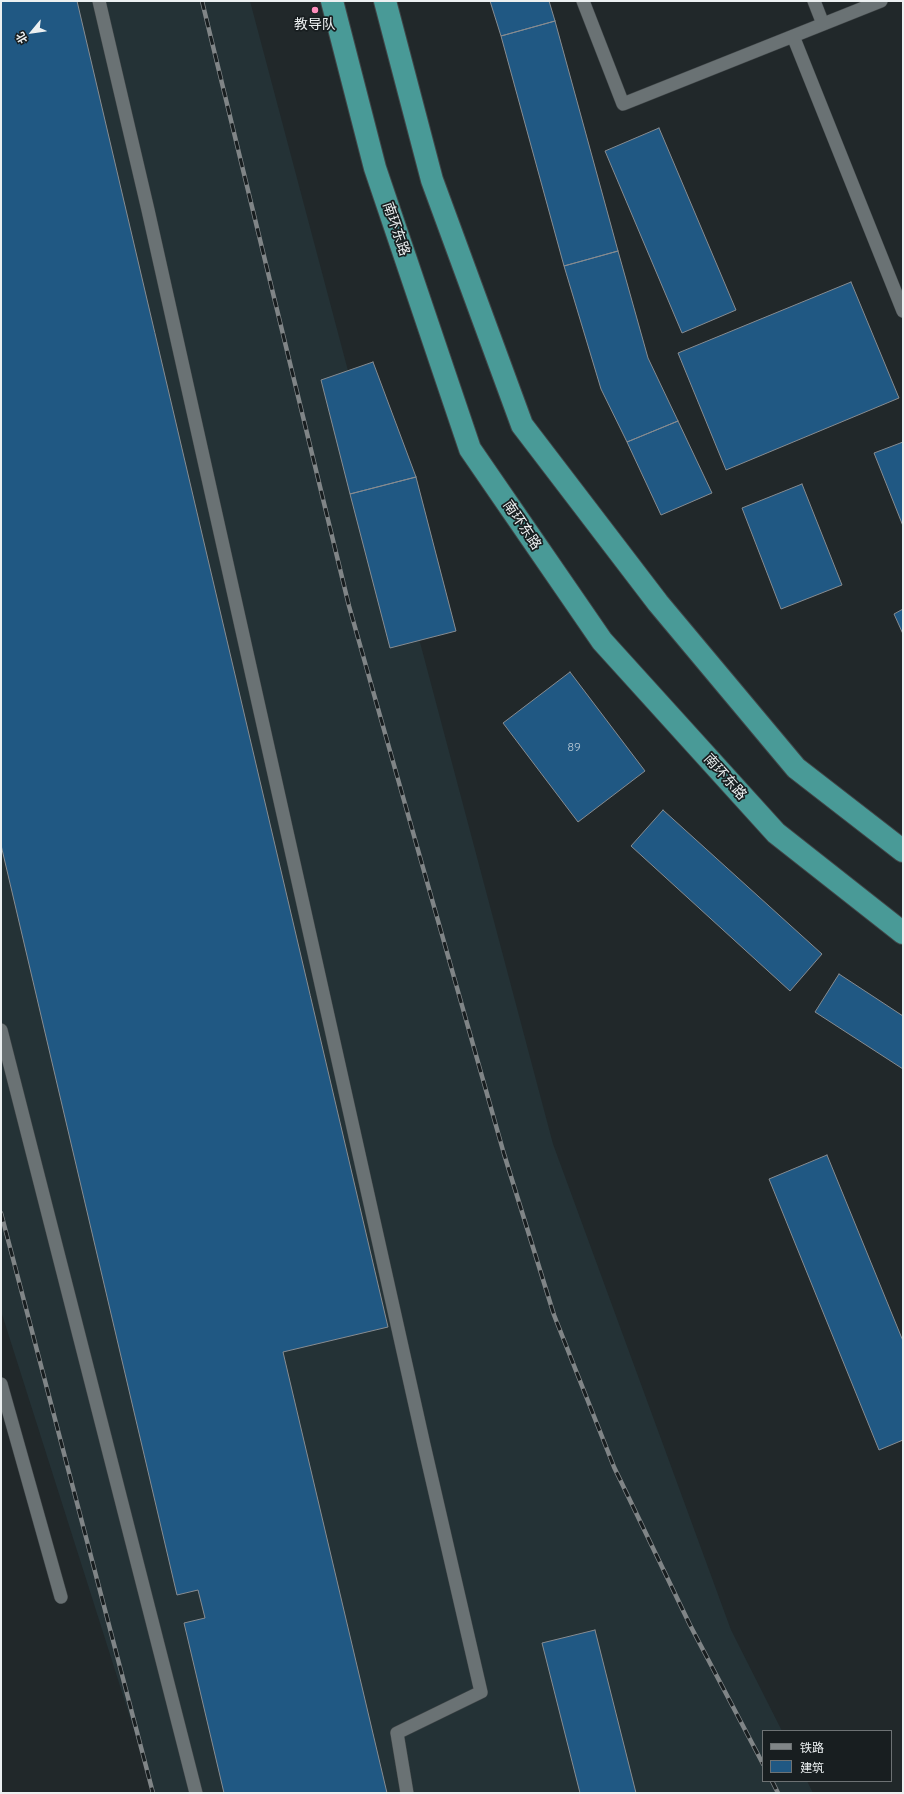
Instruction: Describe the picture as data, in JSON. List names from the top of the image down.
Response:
{
  "streets": {
    "highway": ["南环东路"]
  },
  "places": ["教导队"],
  "house_numbers": ["89"],
  "legend": ["铁路", "建筑"],
  "north": "bottom left"
}
